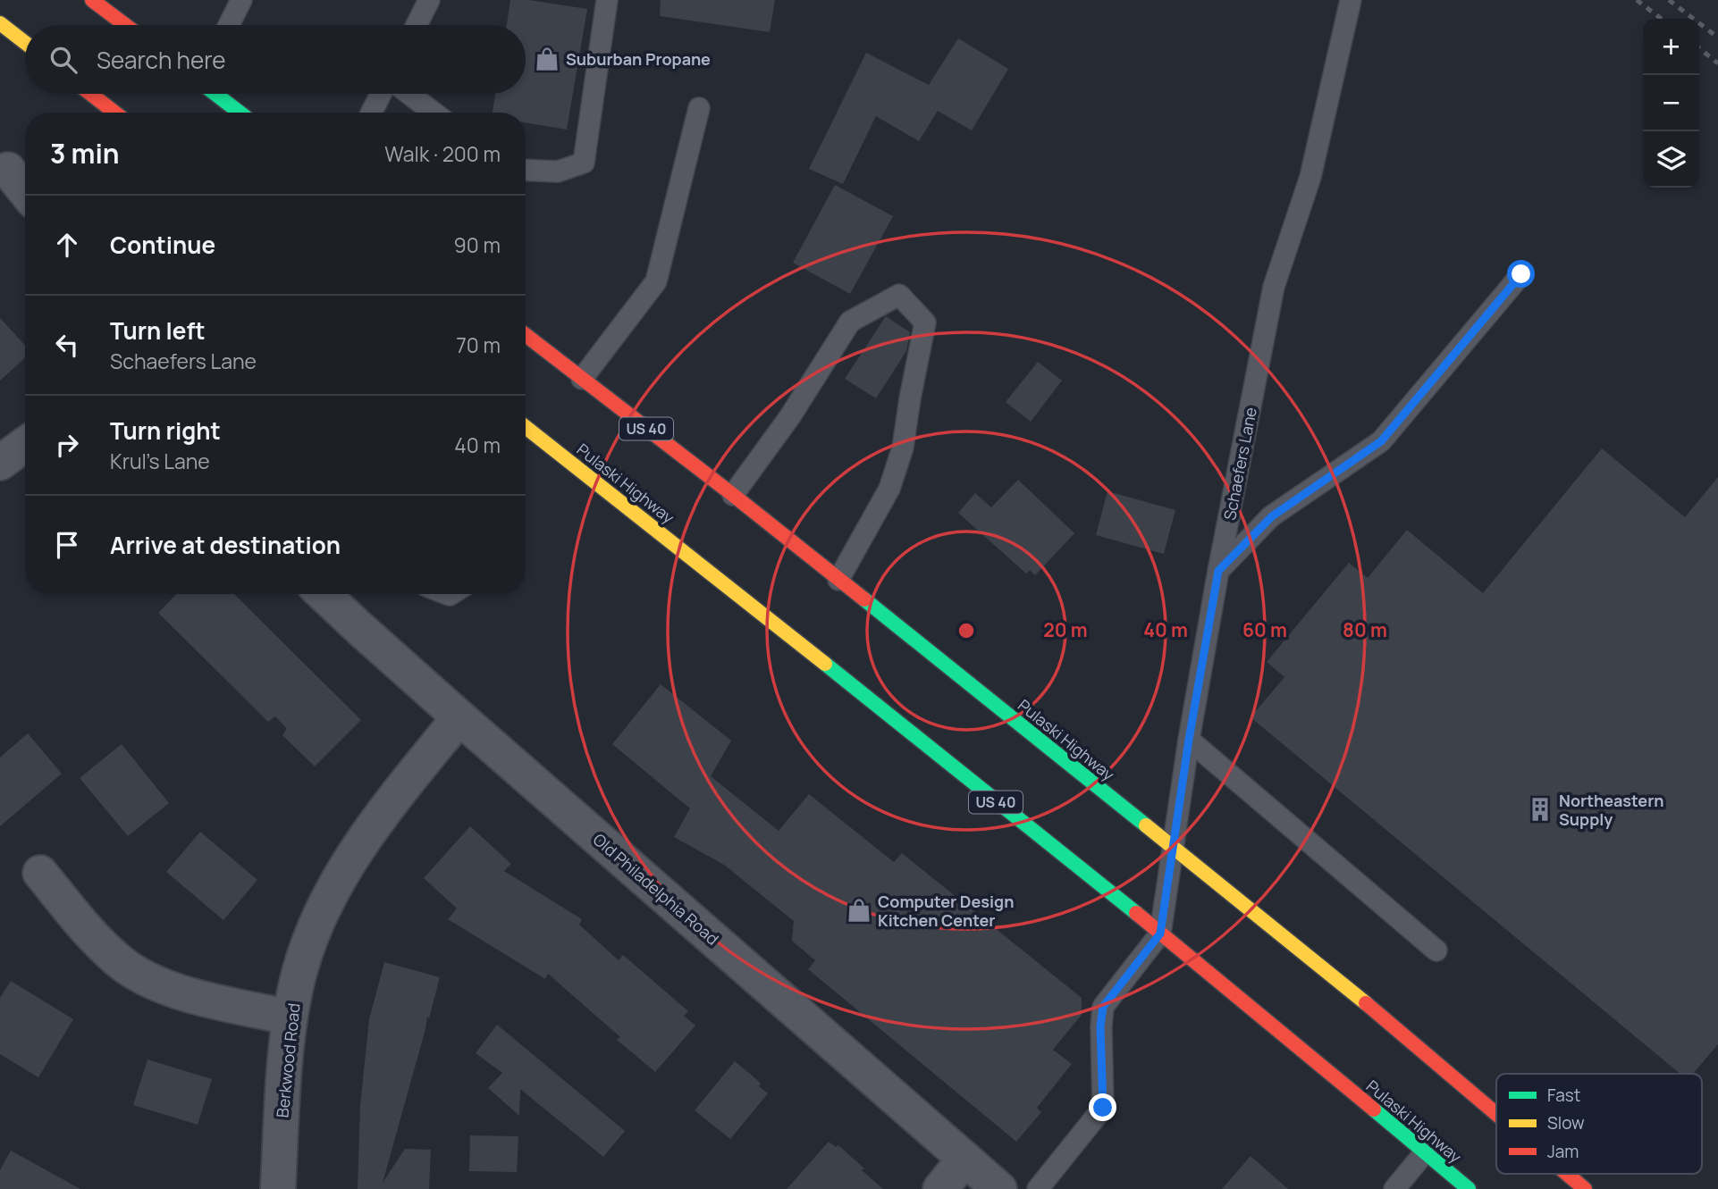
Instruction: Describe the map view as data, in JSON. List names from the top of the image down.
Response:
{
  "streets": {
    "highway": ["US 40", "Pulaski Highway"],
    "street": ["Old Philadelphia Road", "Berkwood Road"],
    "lane": ["Schaefers Lane"]
  },
  "crossings": [
    ["Schaefers Lane", "Pulaski Highway"],
    ["Old Philadelphia Road", "Berkwood Road"]
  ],
  "places": {
    "shop": ["Suburban Propane", "Computer Design Kitchen Center"],
    "building": ["Northeastern Supply"]
  },
  "legend": ["Fast", "Slow", "Jam"],
  "page": {
    "map_buttons": ["+", "−"],
    "search": "Search here",
    "heading": ["3 min", "Walk · 200 m"],
    "list": [
      ["Continue", "90 m"],
      ["Turn left", "Schaefers Lane", "70 m"],
      ["Turn right", "Krul's Lane", "40 m"],
      "Arrive at destination"
    ]
  },
  "rings": [
    "20 m",
    "40 m",
    "60 m",
    "80 m"
  ]
}
